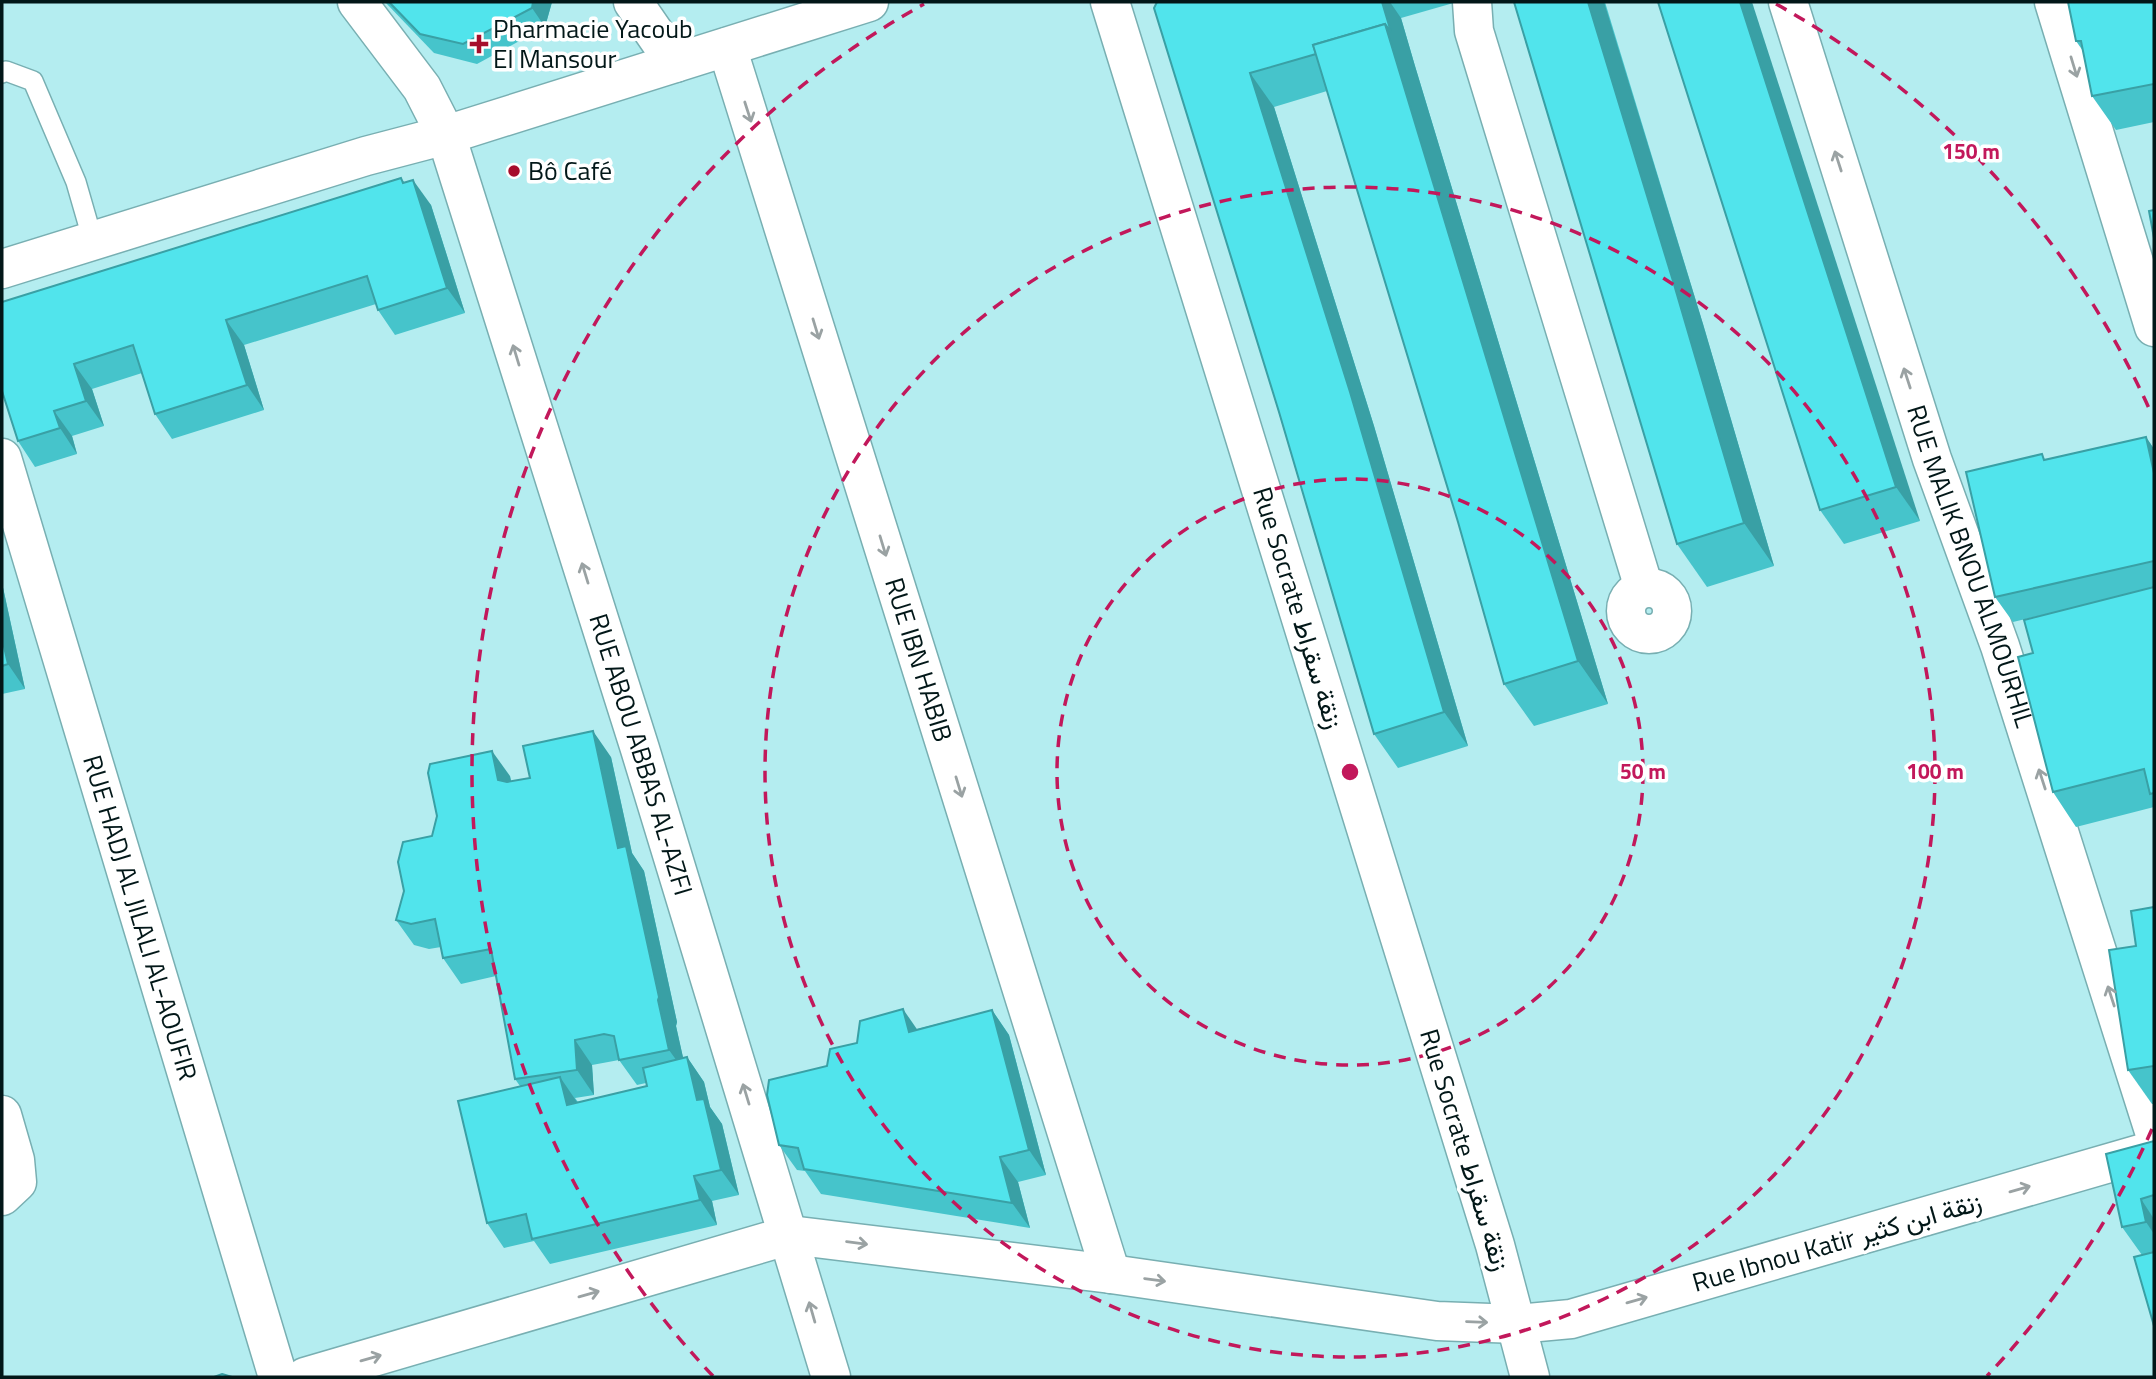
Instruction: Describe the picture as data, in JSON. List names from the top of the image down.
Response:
{
  "streets": {
    "street": [
      "RUE MALIK BNOU ALMOURHIL",
      "Rue Socrate زنقة سقراط",
      "RUE IBN HABIB",
      "RUE ABOU ABBAS AL-AZFI",
      "RUE HADJ AL JILALI AL-AOUFIR",
      "Rue Ibnou Katir زنقة ابن كثير"
    ]
  },
  "crossings": [
    ["Rue Socrate زنقة سقراط", "Rue Ibnou Katir زنقة ابن كثير"],
    ["RUE IBN HABIB", "Rue Ibnou Katir زنقة ابن كثير"],
    ["RUE ABOU ABBAS AL-AZFI", "Rue Ibnou Katir زنقة ابن كثير"]
  ],
  "one_way": ["RUE IBN HABIB", "RUE ABOU ABBAS AL-AZFI", "Rue Ibnou Katir زنقة ابن كثير"],
  "places": {
    "health": ["Pharmacie Yacoub El Mansour"],
    "other": ["Bô Café"]
  },
  "rings": ["150 m", "50 m", "100 m"]
}
